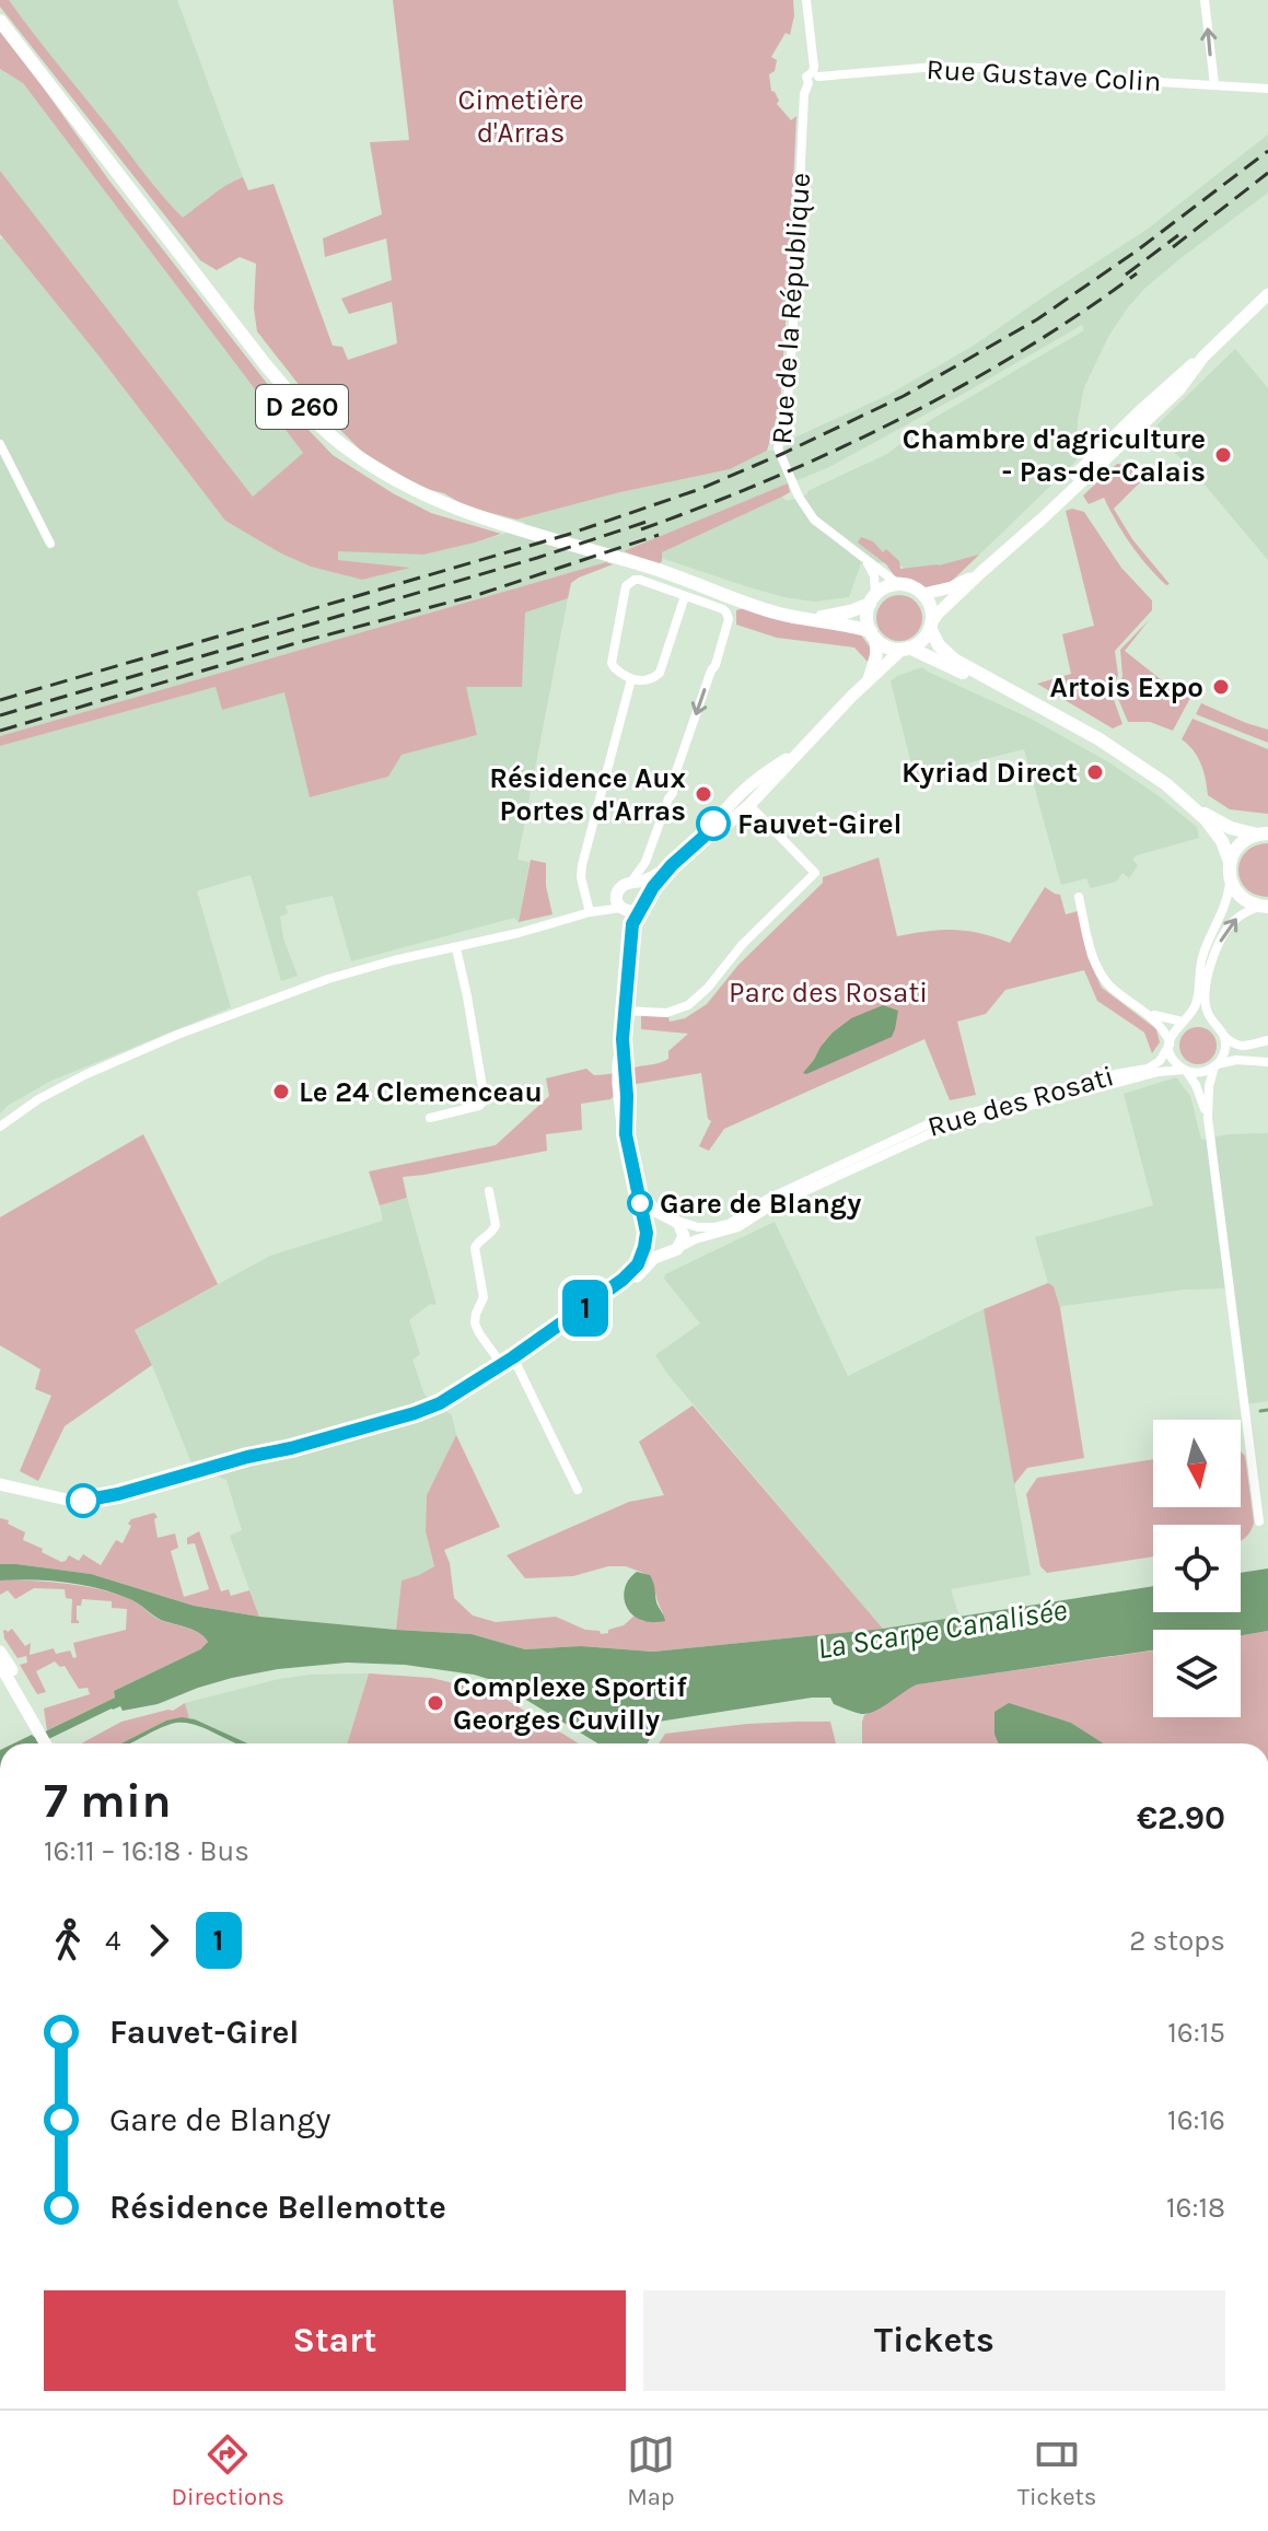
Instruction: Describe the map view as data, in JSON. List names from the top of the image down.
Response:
{
  "streets": {
    "main road": ["D 260"],
    "street": ["Rue Gustave Colin", "Rue de la République", "Rue des Rosati"]
  },
  "crossings": [
    ["Rue Gustave Colin", "Rue de la République"],
    ["Rue de la République", "D 260"]
  ],
  "water": ["La Scarpe Canalisée"],
  "parks": ["Cimetière d'Arras", "Parc des Rosati"],
  "places": [
    "Chambre d'agriculture - Pas-de-Calais",
    "Artois Expo",
    "Kyriad Direct",
    "Résidence Aux Portes d'Arras",
    "Fauvet-Girel",
    "Le 24 Clemenceau",
    "Gare de Blangy",
    "Complexe Sportif Georges Cuvilly"
  ],
  "lines": ["bus line 1"],
  "north": "bottom",
  "page": {
    "on_map": "1",
    "heading": ["7 min", "16:11 – 16:18 · Bus", "€2.90"],
    "legs": ["4", "1", "2 stops"],
    "list": [
      {
        "name": "Fauvet-Girel",
        "value": "16:15"
      },
      {
        "name": "Gare de Blangy",
        "value": "16:16"
      },
      {
        "name": "Résidence Bellemotte",
        "value": "16:18"
      }
    ],
    "buttons": ["Start", "Tickets"],
    "tabs": ["Directions", "Map", "Tickets"]
  }
}
